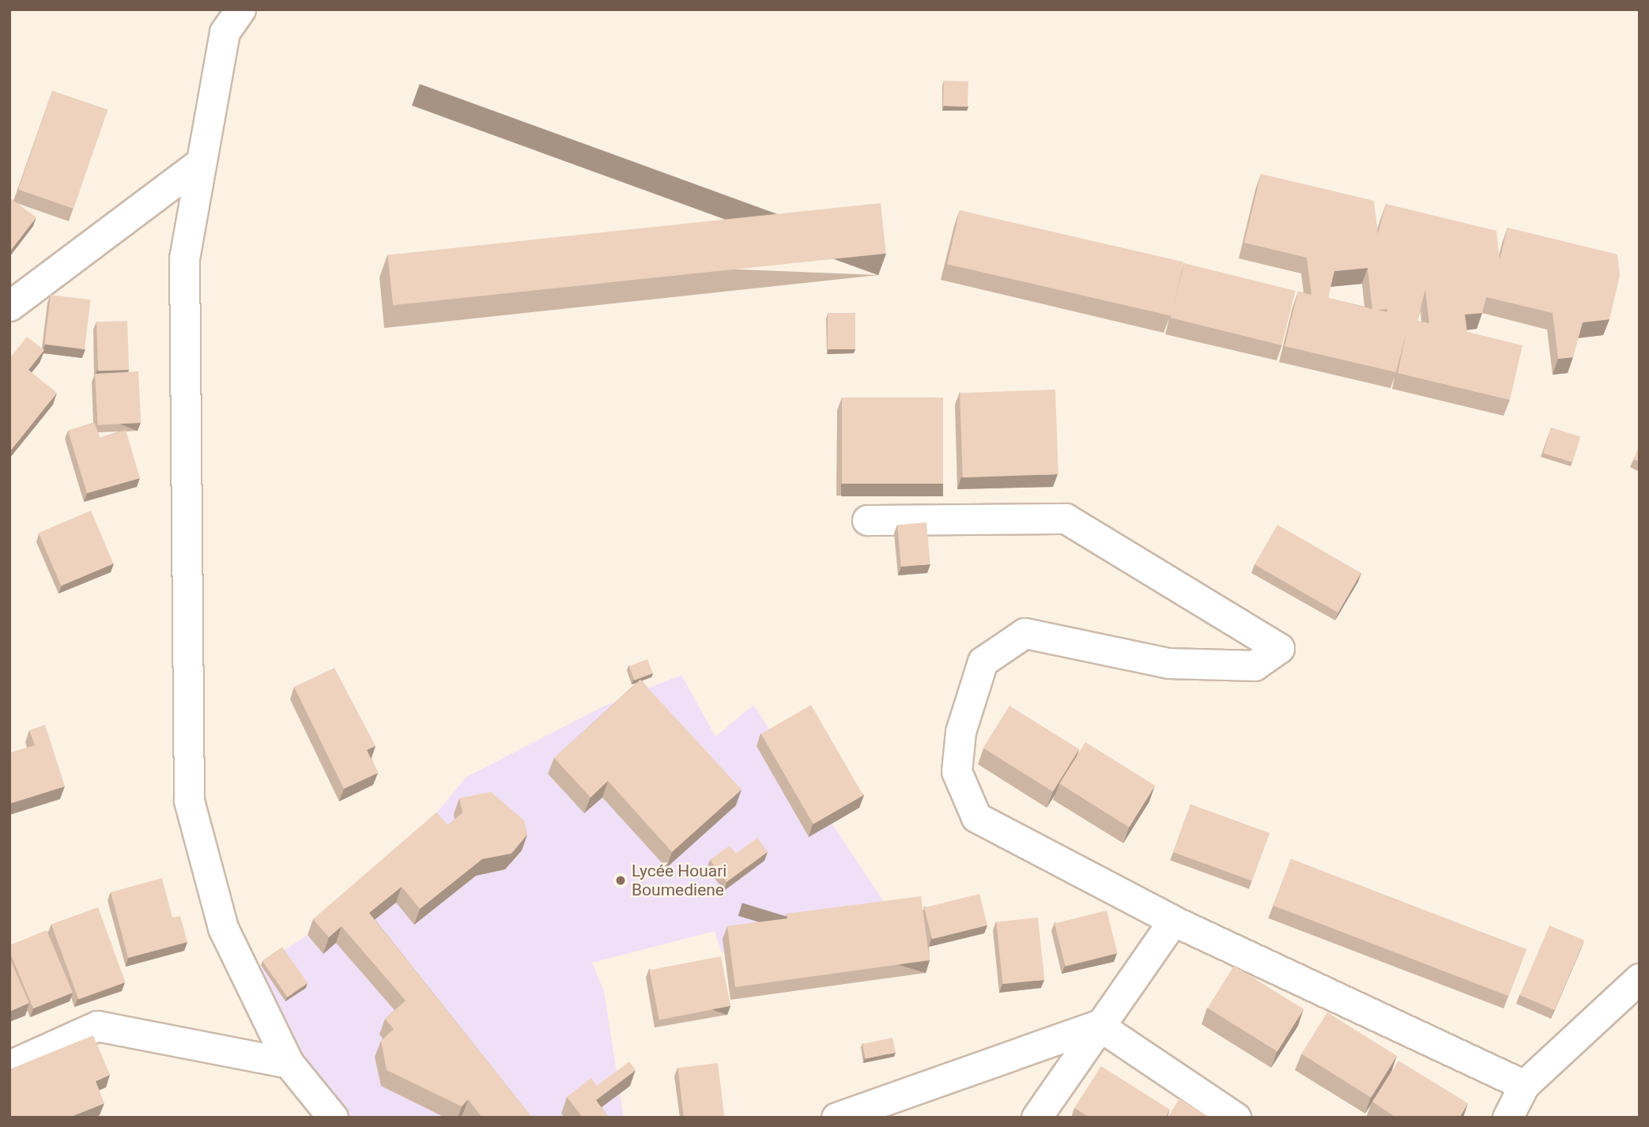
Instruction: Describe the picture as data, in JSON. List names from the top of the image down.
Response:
{
  "places": ["Lycée Houari Boumediene"]
}
